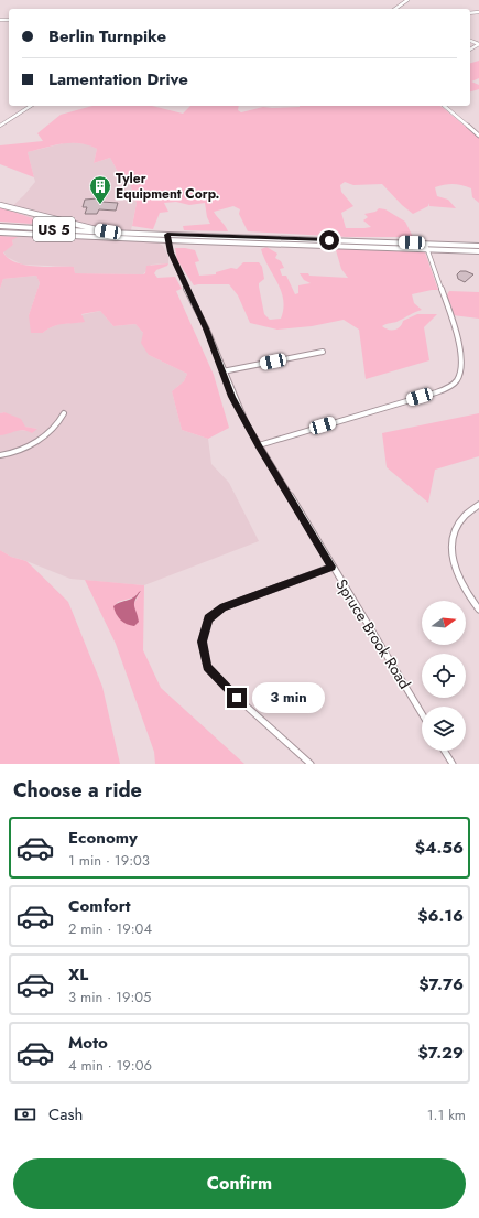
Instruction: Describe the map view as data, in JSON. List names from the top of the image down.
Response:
{
  "streets": {
    "highway": ["US 5"],
    "street": ["Spruce Brook Road"]
  },
  "crossings": [
    ["US 5", "Spruce Brook Road"]
  ],
  "places": {
    "building": ["Tyler Equipment Corp."]
  },
  "north": "right",
  "page": {
    "banner": ["Berlin Turnpike", "Lamentation Drive"],
    "bubble": "3 min",
    "heading": "Choose a ride",
    "list": [
      {
        "name": "Economy",
        "note": "1 min · 19:03",
        "value": "$4.56"
      },
      {
        "name": "Comfort",
        "note": "2 min · 19:04",
        "value": "$6.16"
      },
      {
        "name": "XL",
        "note": "3 min · 19:05",
        "value": "$7.76"
      },
      {
        "name": "Moto",
        "note": "4 min · 19:06",
        "value": "$7.29"
      }
    ],
    "pay": ["Cash", "1.1 km"],
    "buttons": "Confirm"
  }
}
